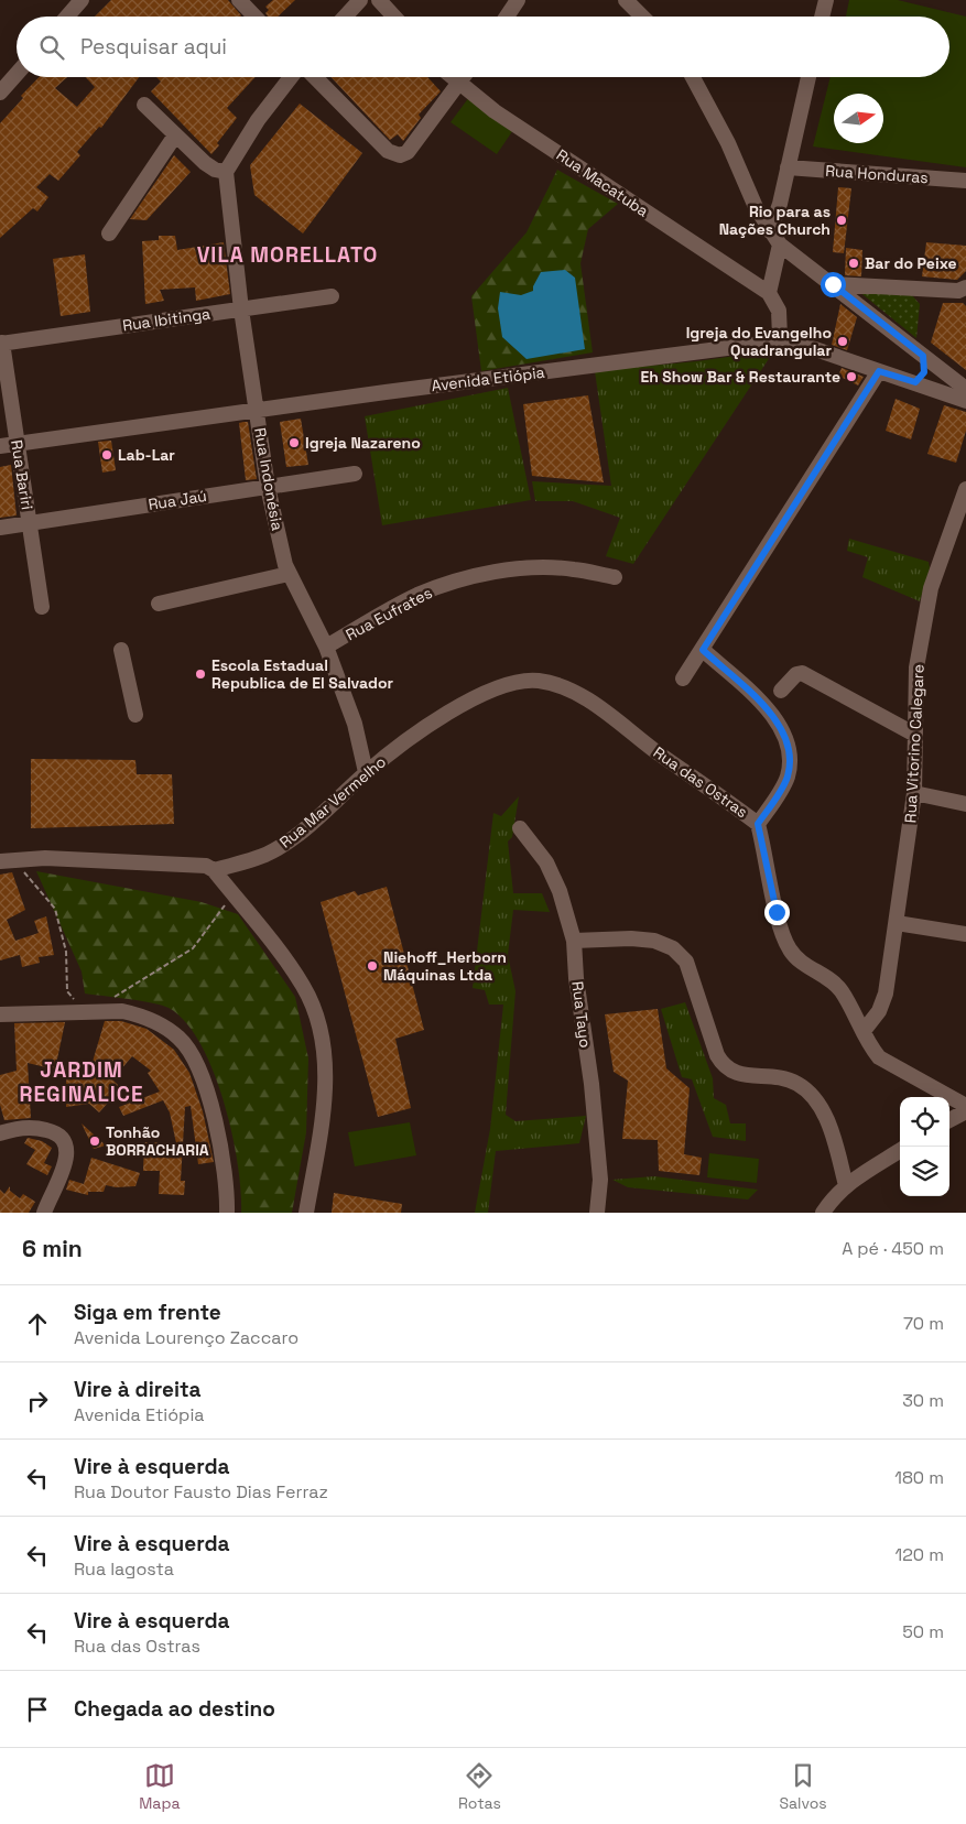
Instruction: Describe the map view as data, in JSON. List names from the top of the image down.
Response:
{
  "streets": {
    "street": [
      "Rua Honduras",
      "Rua Macatuba",
      "Rua Ibitinga",
      "Avenida Etiópia",
      "Rua Bariri",
      "Rua Indonésia",
      "Rua Jaú",
      "Rua Eufrates",
      "Rua Vitorino Calegare",
      "Rua das Ostras",
      "Rua Mar Vermelho",
      "Rua Tayo"
    ]
  },
  "crossings": [
    ["Rua Ibitinga", "Rua Bariri"],
    ["Rua Ibitinga", "Rua Indonésia"],
    ["Avenida Etiópia", "Rua Bariri"],
    ["Avenida Etiópia", "Rua Indonésia"],
    ["Rua Bariri", "Rua Jaú"],
    ["Rua Indonésia", "Rua Jaú"],
    ["Rua Indonésia", "Rua Eufrates"],
    ["Rua Indonésia", "Rua Mar Vermelho"],
    ["Rua Vitorino Calegare", "Rua das Ostras"],
    ["Rua das Ostras", "Rua Mar Vermelho"]
  ],
  "districts": ["VILA MORELLATO", "JARDIM REGINALICE"],
  "places": [
    "Rio para as Nações Church",
    "Bar do Peixe",
    "Igreja do Evangelho Quadrangular",
    "Eh Show Bar & Restaurante",
    "Igreja Nazareno",
    "Lab-Lar",
    "Escola Estadual Republica de El Salvador",
    "Niehoff_Herborn Máquinas Ltda",
    "Tonhão BORRACHARIA"
  ],
  "north": "right",
  "page": {
    "search": "Pesquisar aqui",
    "heading": ["6 min", "A pé · 450 m"],
    "list": [
      ["Siga em frente", "Avenida Lourenço Zaccaro", "70 m"],
      ["Vire à direita", "Avenida Etiópia", "30 m"],
      ["Vire à esquerda", "Rua Doutor Fausto Dias Ferraz", "180 m"],
      ["Vire à esquerda", "Rua lagosta", "120 m"],
      ["Vire à esquerda", "Rua das Ostras", "50 m"],
      "Chegada ao destino"
    ],
    "nav": ["Mapa", "Rotas", "Salvos"]
  }
}
